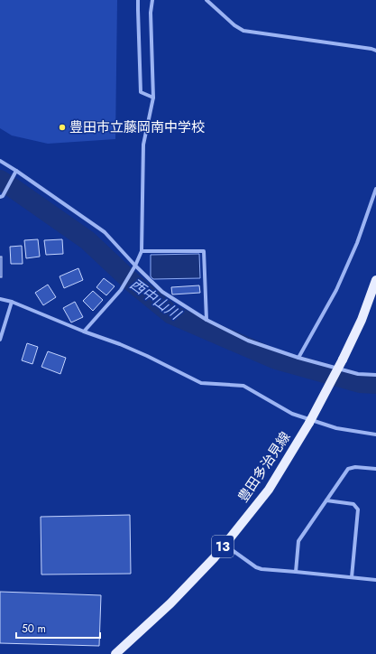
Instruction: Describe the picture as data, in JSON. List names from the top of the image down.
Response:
{
  "streets": {
    "main road": ["豊田多治見線", "13"]
  },
  "water": ["西中山川"],
  "places": ["豊田市立藤岡南中学校"],
  "scale_bar": "50 m"
}
